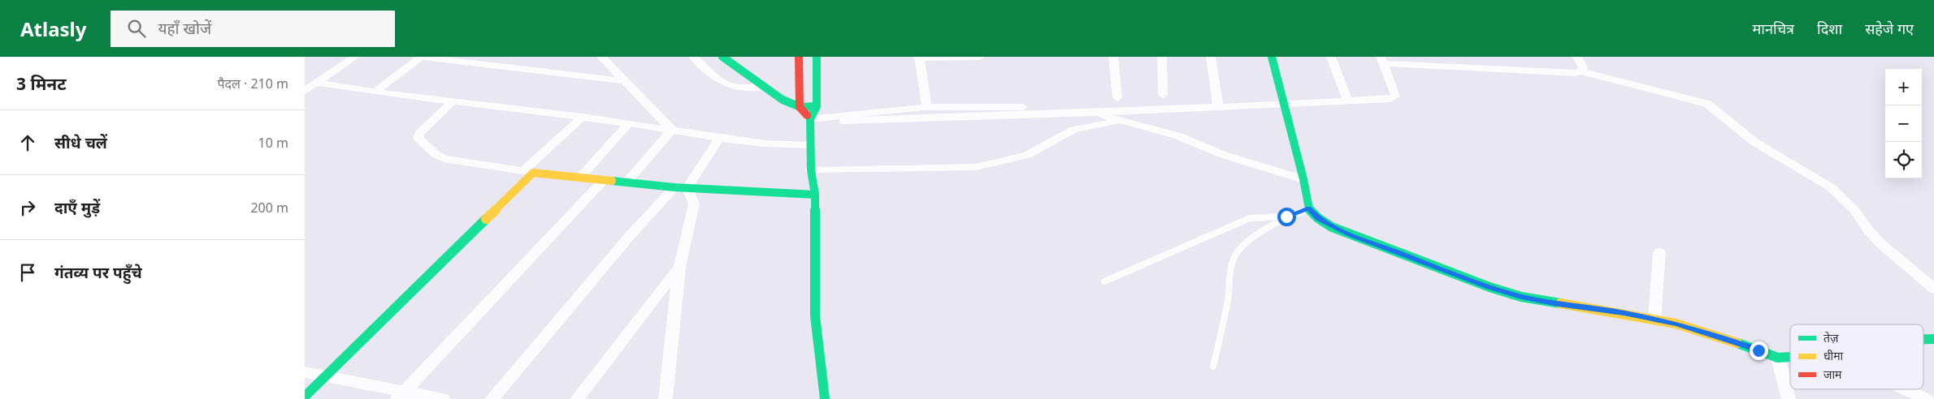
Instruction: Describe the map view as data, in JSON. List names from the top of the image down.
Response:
{
  "legend": ["तेज़", "धीमा", "जाम"],
  "page": {
    "header": "Atlasly",
    "search": "यहाँ खोजें",
    "nav": ["मानचित्र", "दिशा", "सहेजे गए"],
    "heading": ["3 मिनट", "पैदल · 210 m"],
    "map_buttons": ["+", "−"],
    "list": [
      ["सीधे चलें", "10 m"],
      ["दाएँ मुड़ें", "200 m"],
      "गंतव्य पर पहुँचे"
    ]
  }
}
